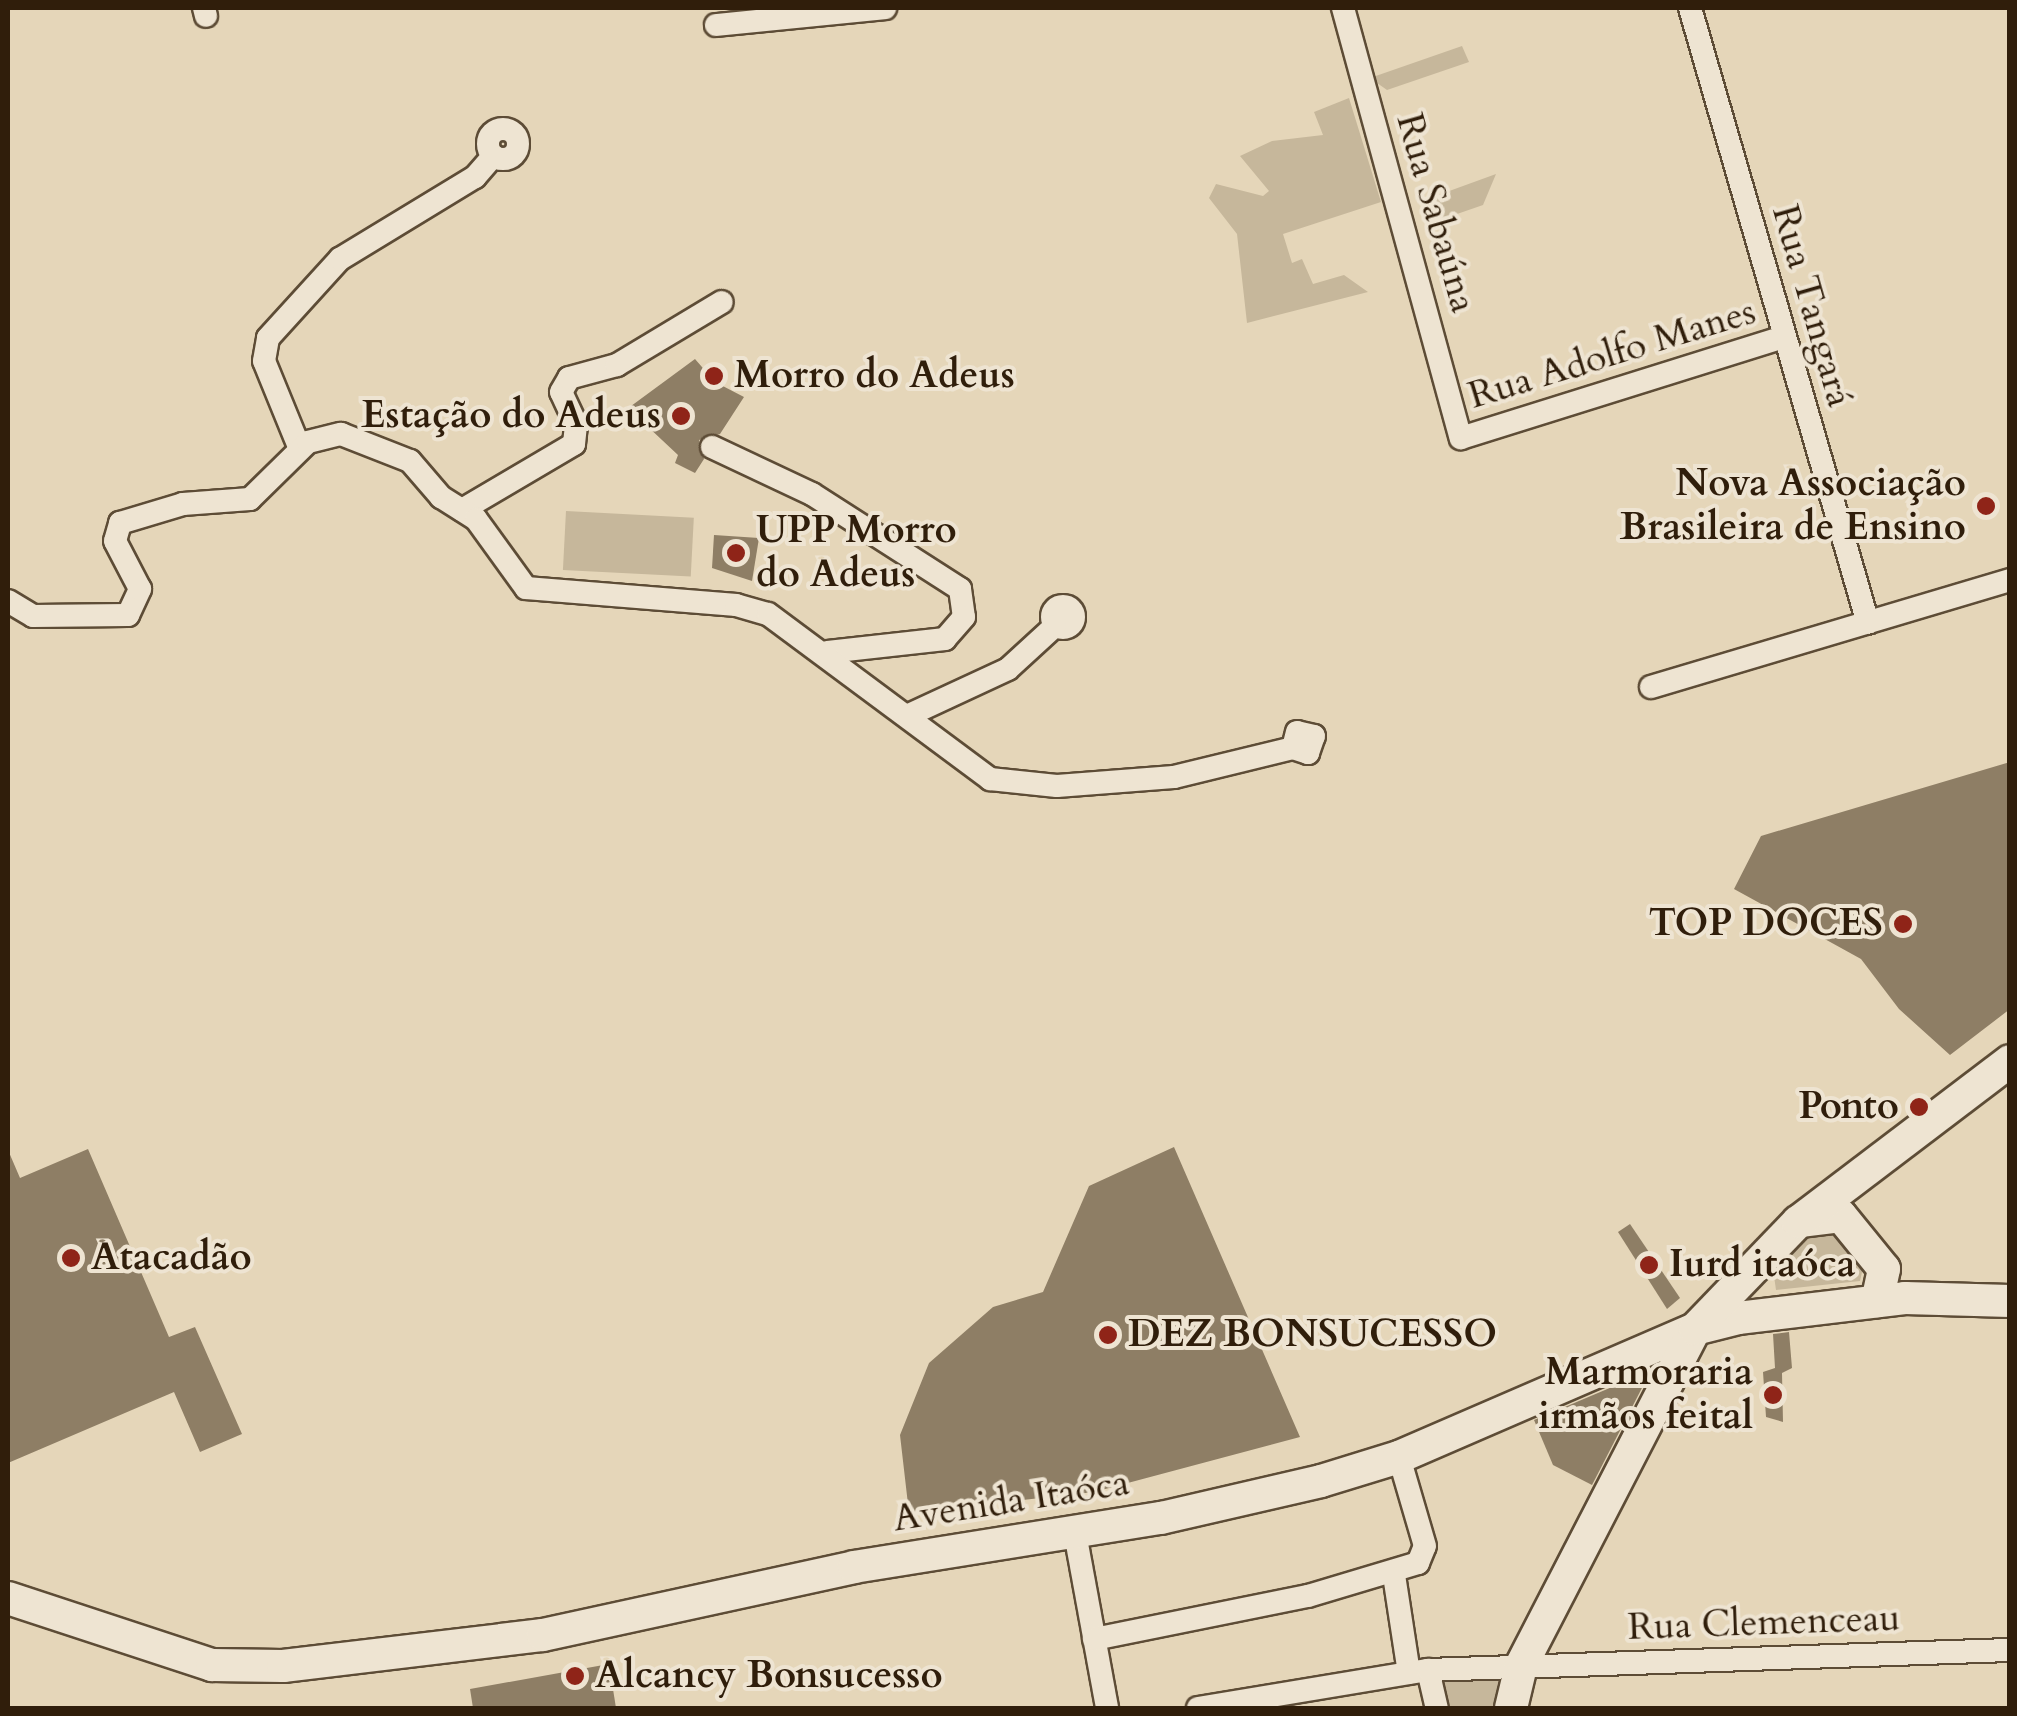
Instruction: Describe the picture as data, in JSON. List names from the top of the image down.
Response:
{
  "streets": {
    "main road": ["Avenida Itaóca"],
    "street": [
      "Rua Sabaúna",
      "Rua Tangará",
      "Rua Adolfo Manes",
      "Rua Clemenceau"
    ]
  },
  "crossings": [
    ["Rua Sabaúna", "Rua Adolfo Manes"],
    ["Rua Tangará", "Rua Adolfo Manes"]
  ],
  "places": [
    "Morro do Adeus",
    "Estação do Adeus",
    "Nova Associação Brasileira de Ensino",
    "UPP Morro do Adeus",
    "TOP DOCES",
    "Ponto",
    "Atacadão",
    "Iurd itaóca",
    "DEZ BONSUCESSO",
    "Marmoraria irmãos feital",
    "Alcancy Bonsucesso"
  ]
}
